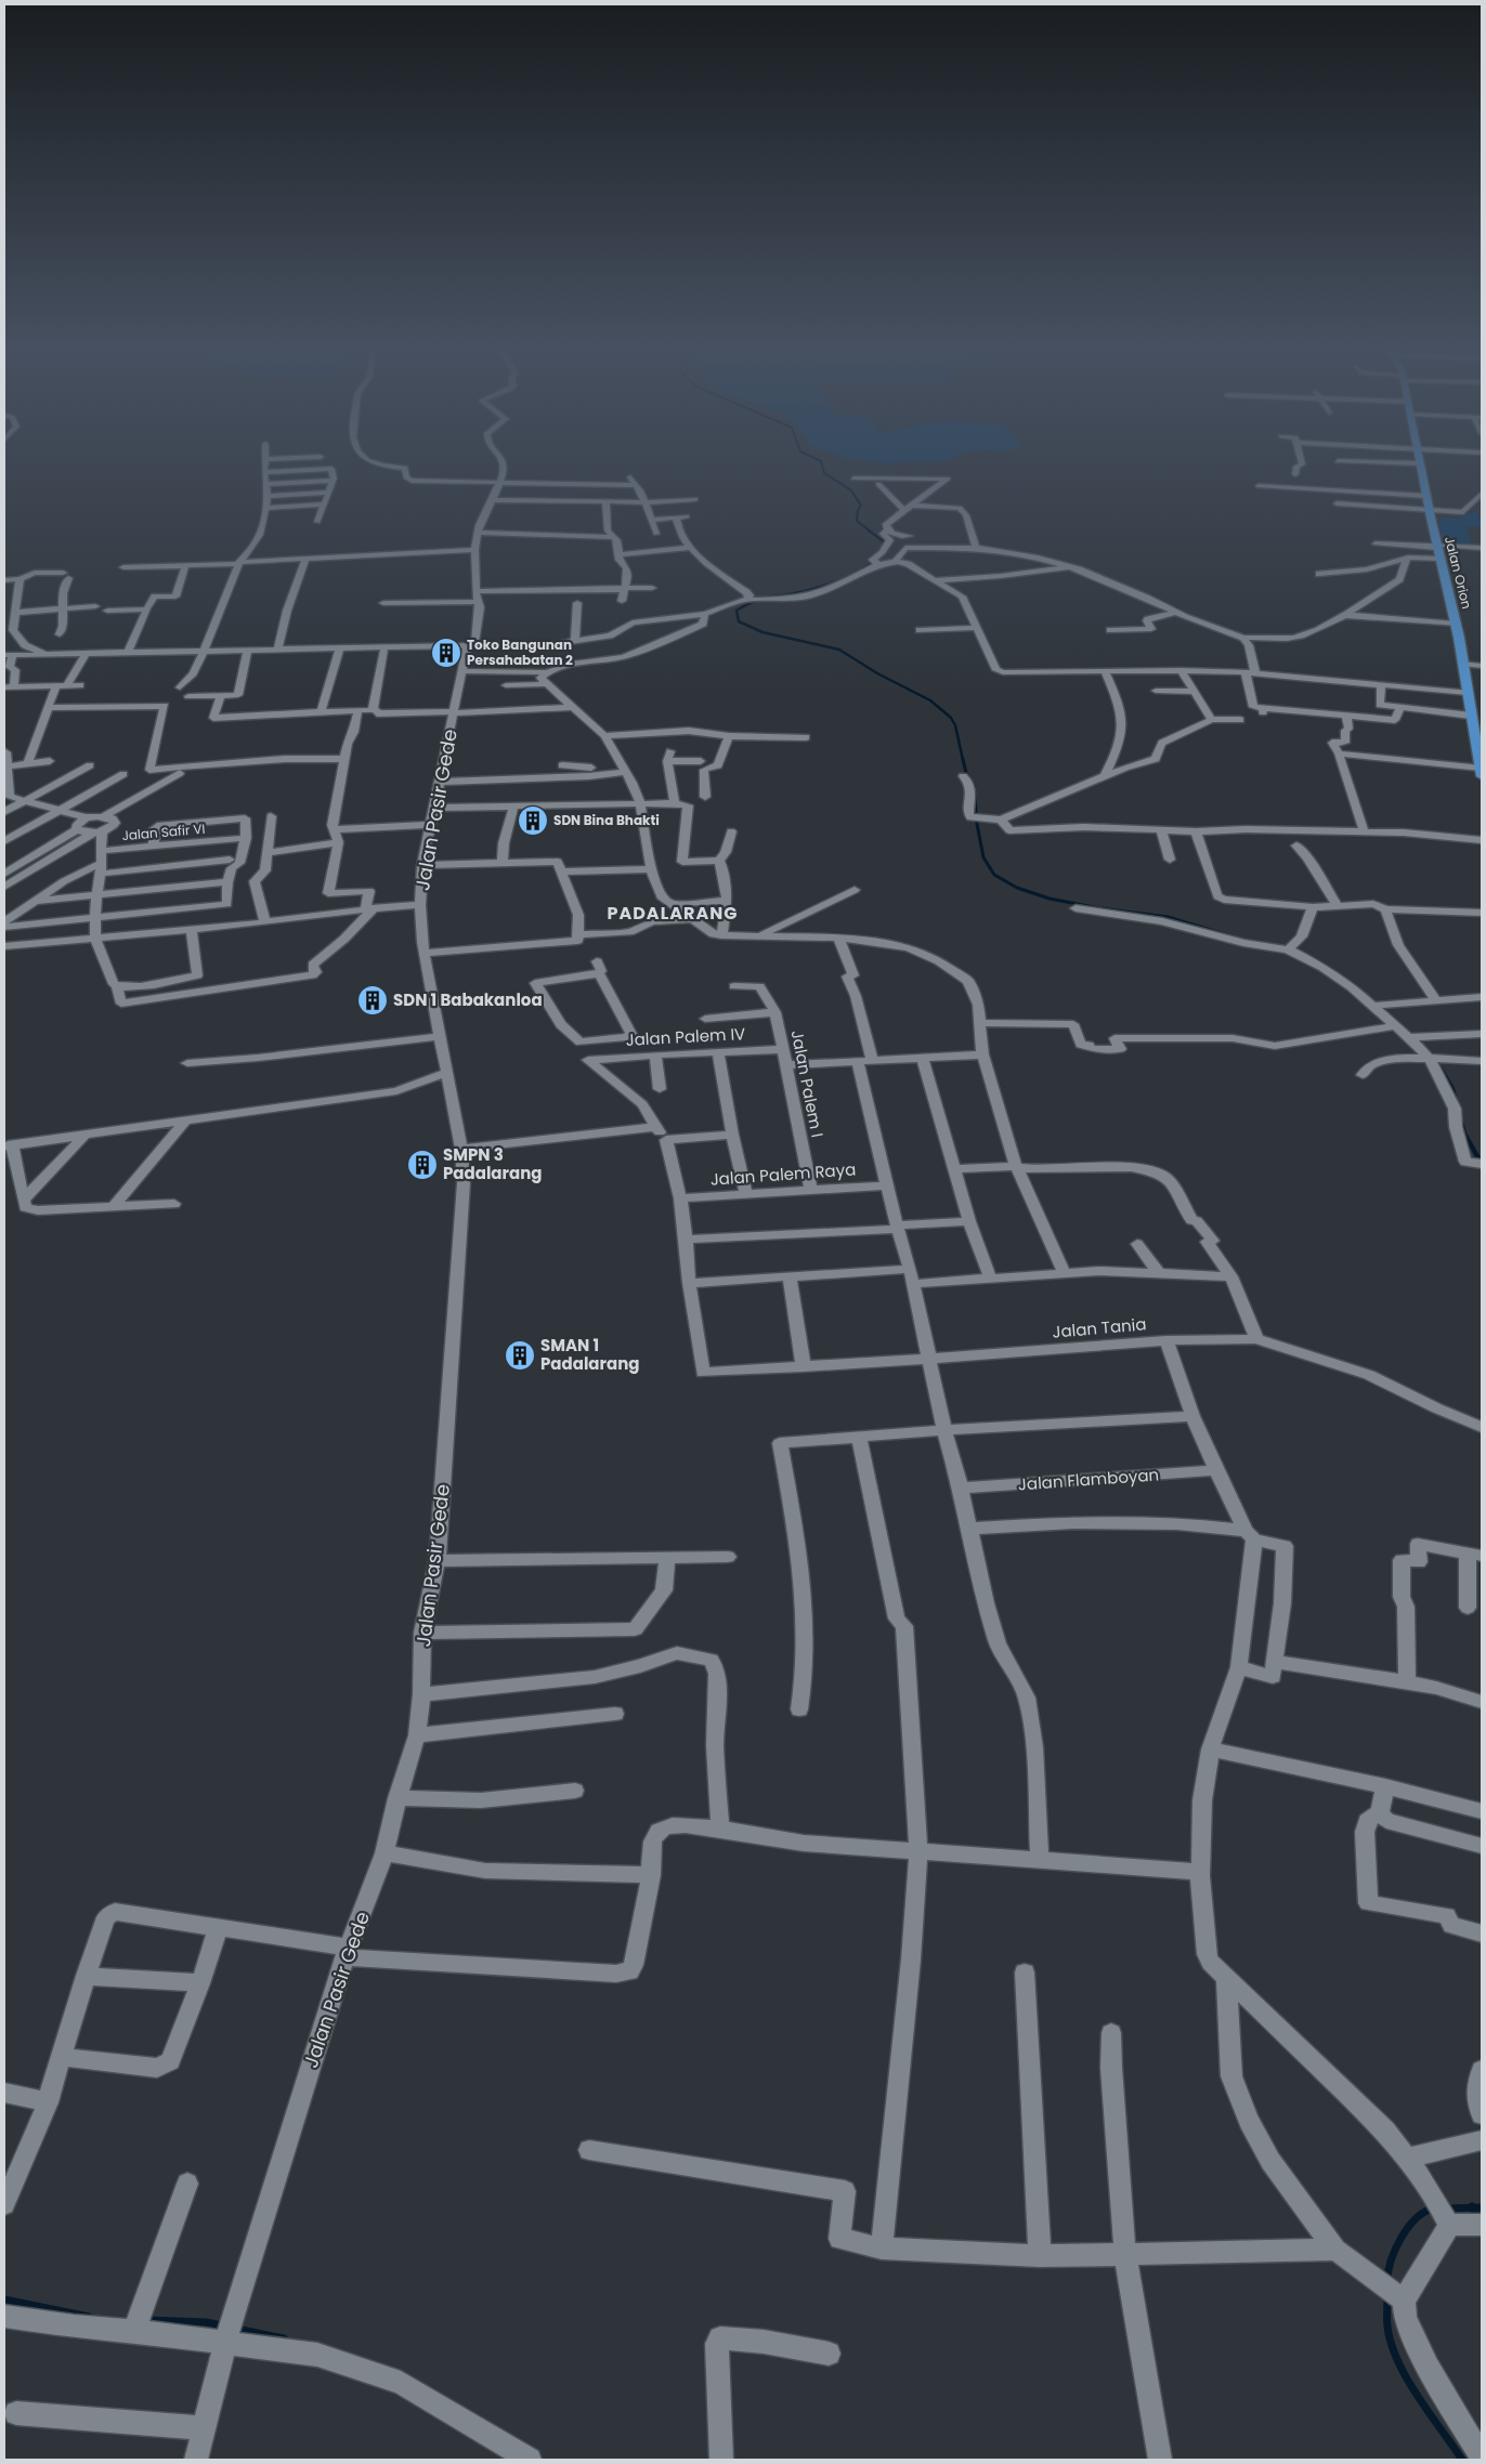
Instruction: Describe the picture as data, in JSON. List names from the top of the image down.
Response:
{
  "streets": {
    "highway": ["Jalan Orion"],
    "street": [
      "Jalan Pasir Gede",
      "Jalan Safir VI",
      "Jalan Palem IV",
      "Jalan Palem I",
      "Jalan Palem Raya",
      "Jalan Tania",
      "Jalan Flamboyan"
    ]
  },
  "crossings": [
    ["Jalan Palem IV", "Jalan Palem I"],
    ["Jalan Palem I", "Jalan Palem Raya"]
  ],
  "districts": ["PADALARANG"],
  "places": {
    "building": [
      "Toko Bangunan Persahabatan 2",
      "SDN Bina Bhakti",
      "SDN 1 Babakanloa",
      "SMPN 3 Padalarang",
      "SMAN 1 Padalarang"
    ]
  }
}
